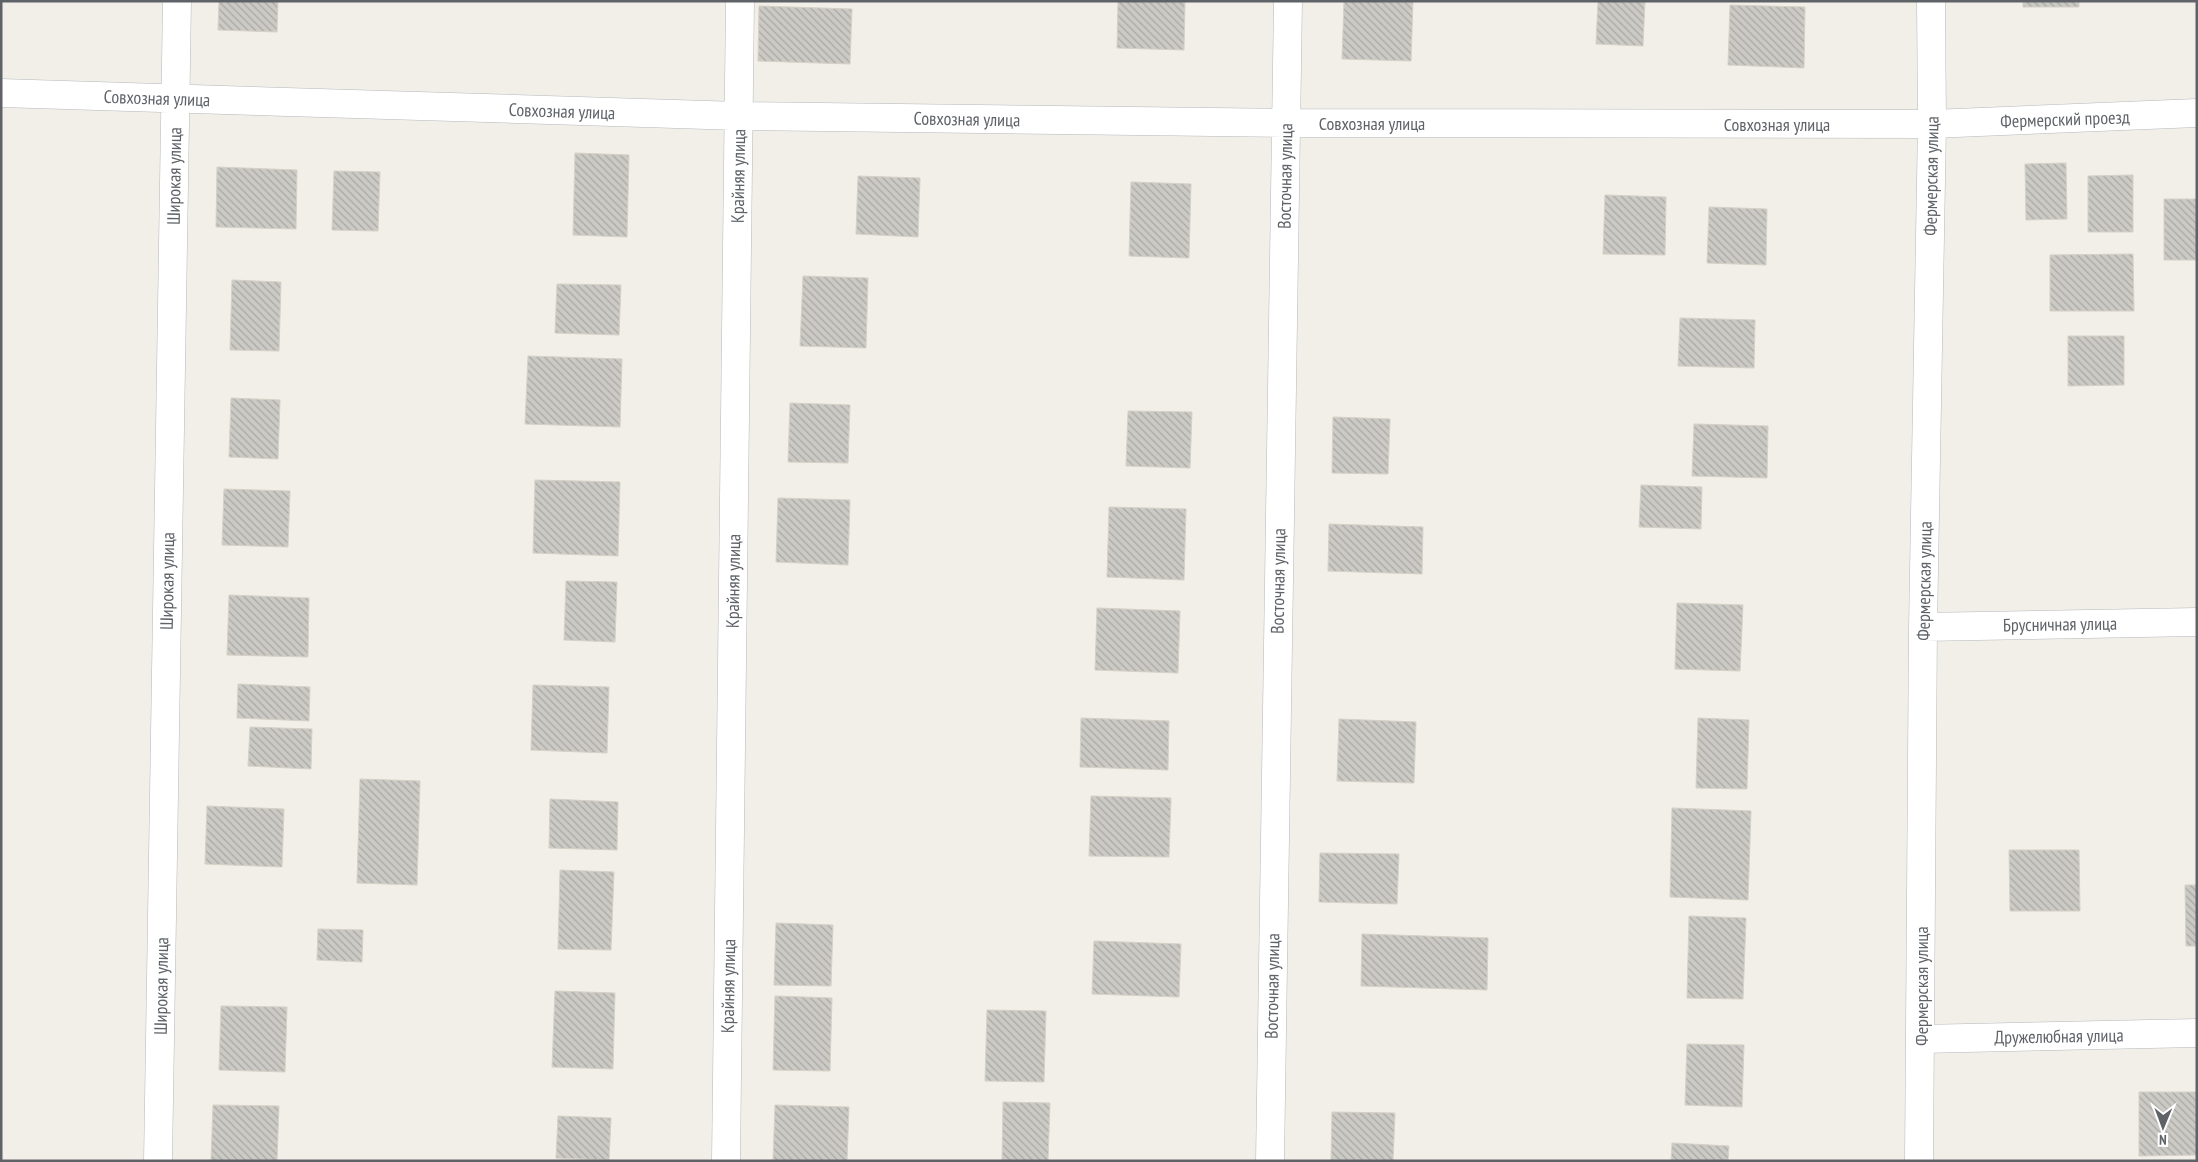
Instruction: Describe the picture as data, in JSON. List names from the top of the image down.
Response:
{
  "streets": {
    "street": [
      "Совхозная улица",
      "Фермерский проезд",
      "Широкая улица",
      "Крайняя улица",
      "Восточная улица",
      "Фермерская улица",
      "Брусничная улица",
      "Дружелюбная улица"
    ]
  },
  "crossings": [
    ["Совхозная улица", "Фермерский проезд"],
    ["Совхозная улица", "Широкая улица"],
    ["Совхозная улица", "Крайняя улица"],
    ["Совхозная улица", "Восточная улица"],
    ["Совхозная улица", "Фермерская улица"],
    ["Фермерский проезд", "Фермерская улица"],
    ["Фермерская улица", "Брусничная улица"],
    ["Фермерская улица", "Дружелюбная улица"]
  ],
  "north": "bottom"
}
